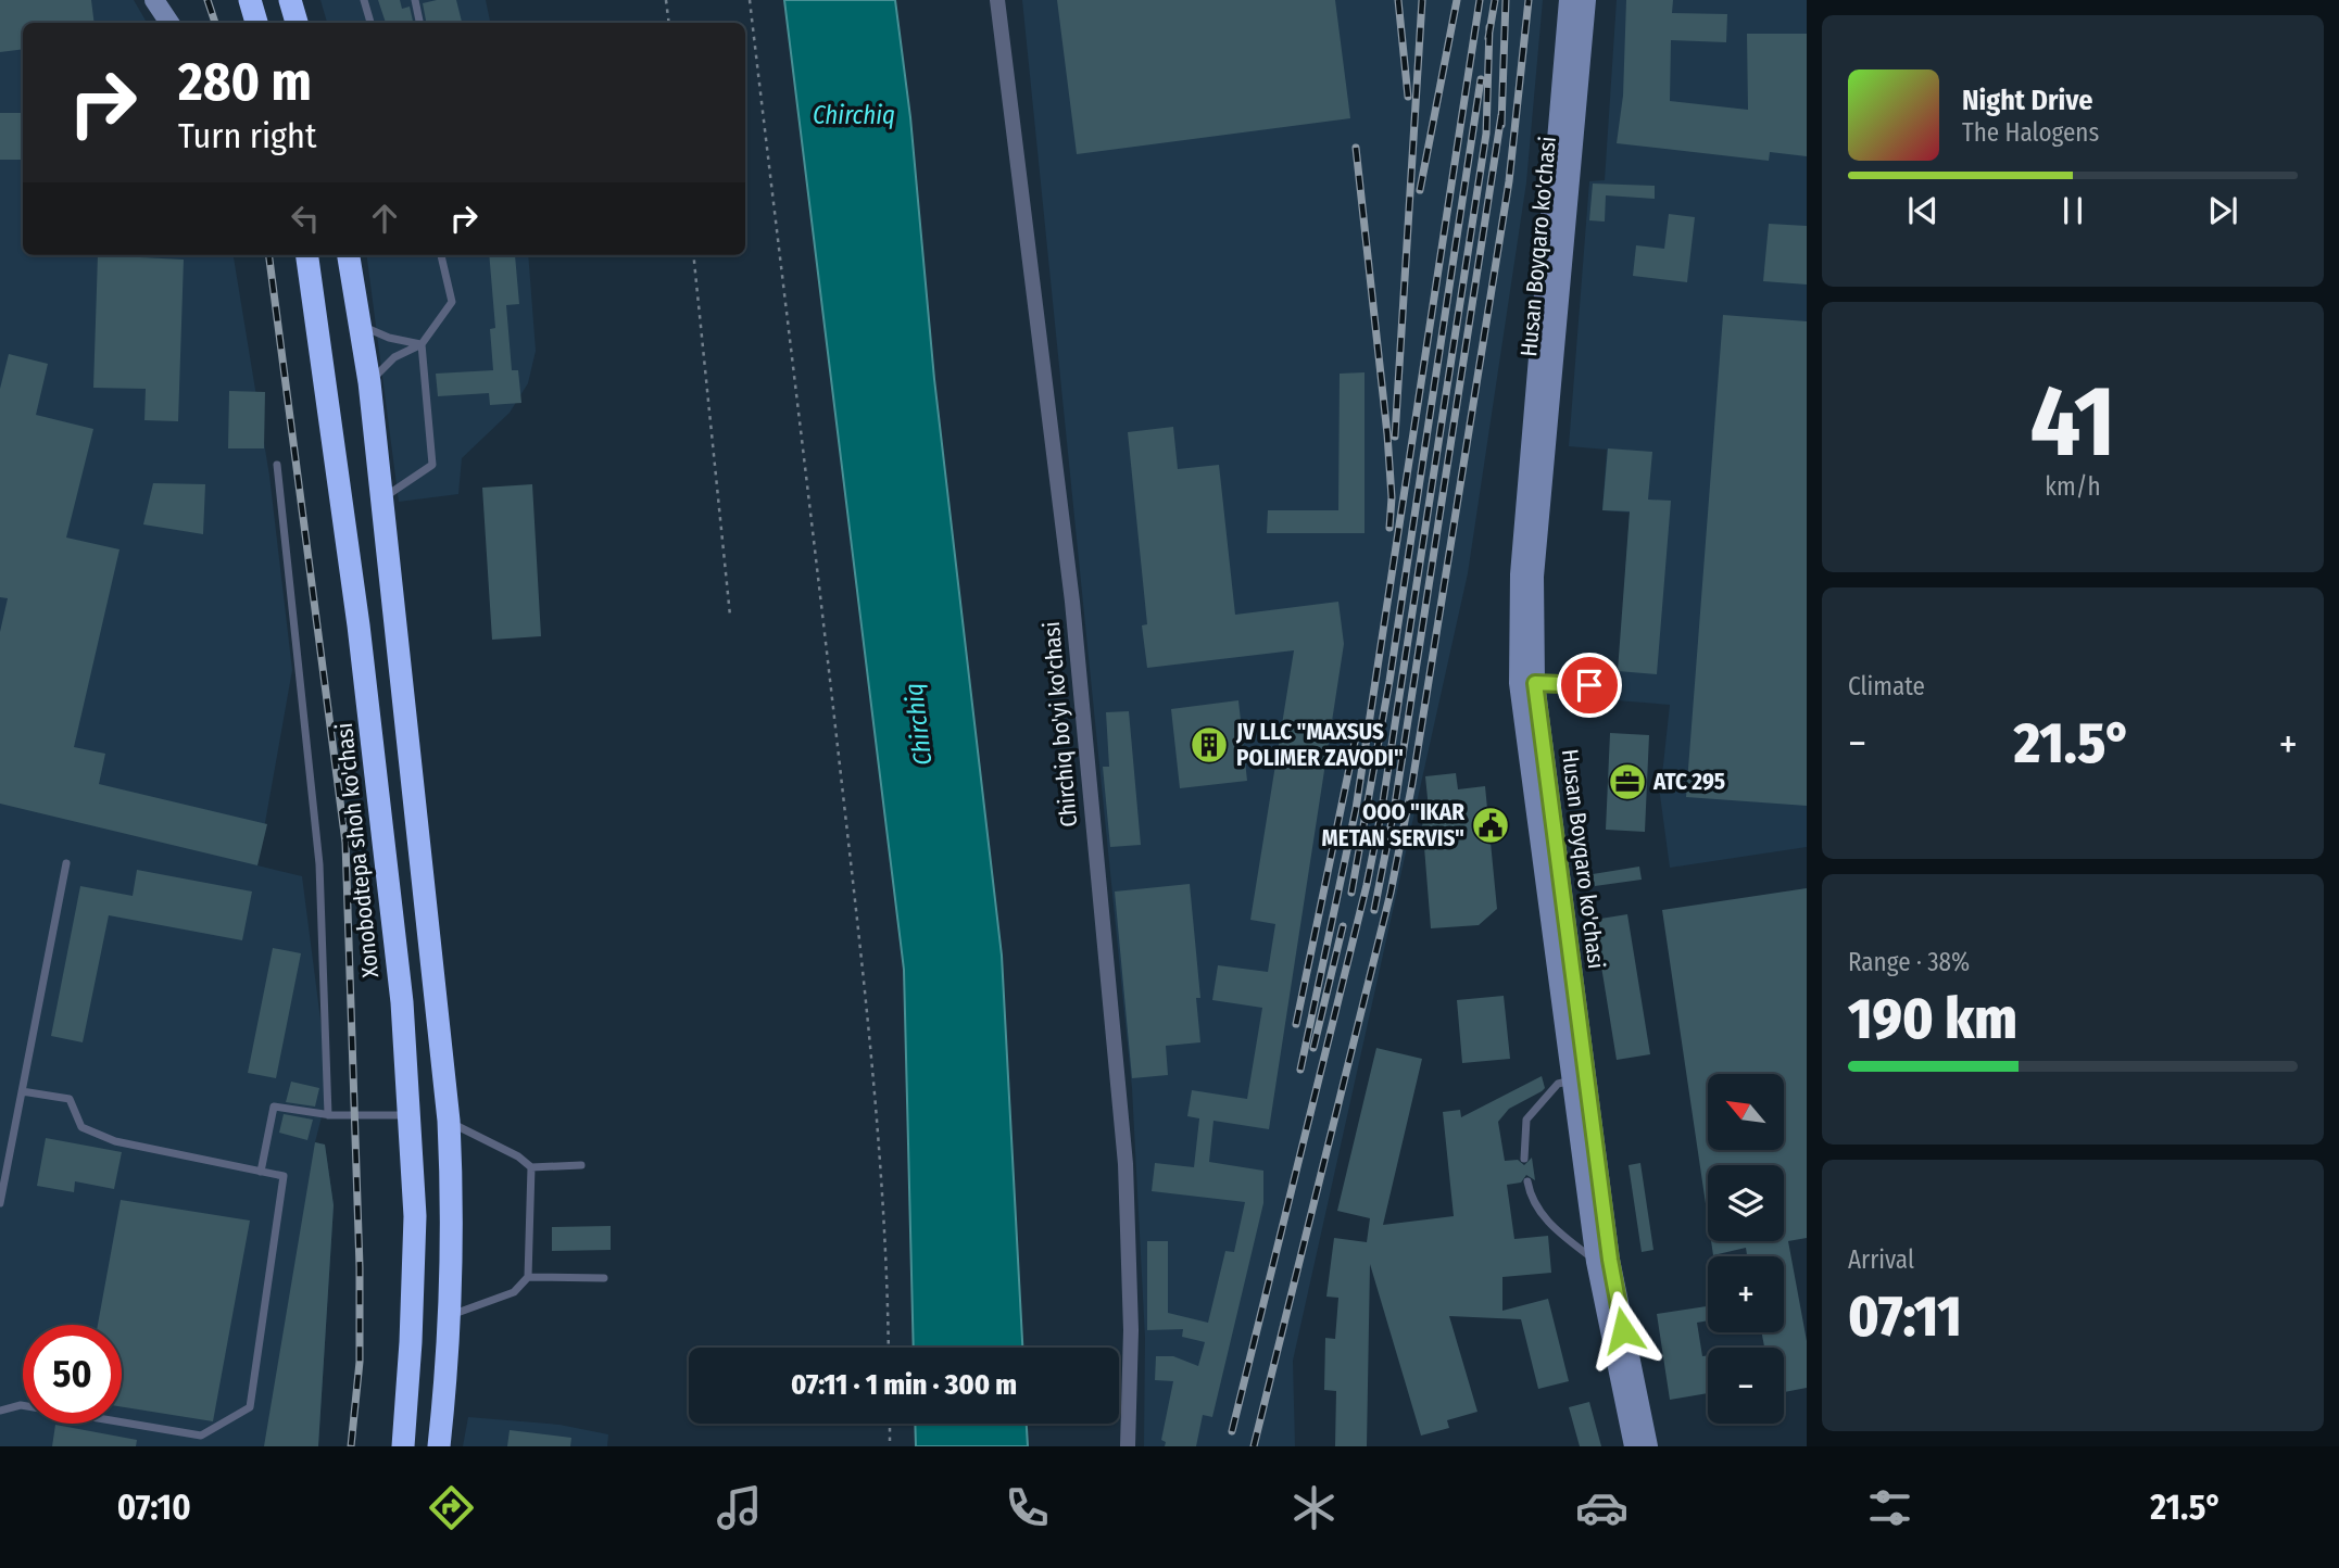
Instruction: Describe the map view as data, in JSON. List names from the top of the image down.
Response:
{
  "streets": {
    "highway": ["Xonobodtepa shoh ko'chasi"],
    "main road": ["Husan Boyqaro ko'chasi"],
    "street": ["Chirchiq bo'yi ko'chasi"]
  },
  "water": ["Chirchiq"],
  "places": {
    "building": ["JV LLC \"MAXSUS POLIMER ZAVODI\""],
    "office": ["ATC 295"],
    "public building": ["OOO \"IKAR METAN SERVIS\""]
  },
  "north": "top left",
  "page": {
    "turn": ["280 m", "Turn right"],
    "song": ["Night Drive", "The Halogens"],
    "tile": [
      ["41", "km/h"],
      "Climate",
      ["Range · 38%", "190 km"],
      ["Arrival", "07:11"]
    ],
    "heat": ["−", "21.5°", "+"],
    "map_buttons": ["+", "−"],
    "limit": "50",
    "trip": "07:11 · 1 min · 300 m",
    "tabs": ["07:10", "21.5°"]
  }
}
